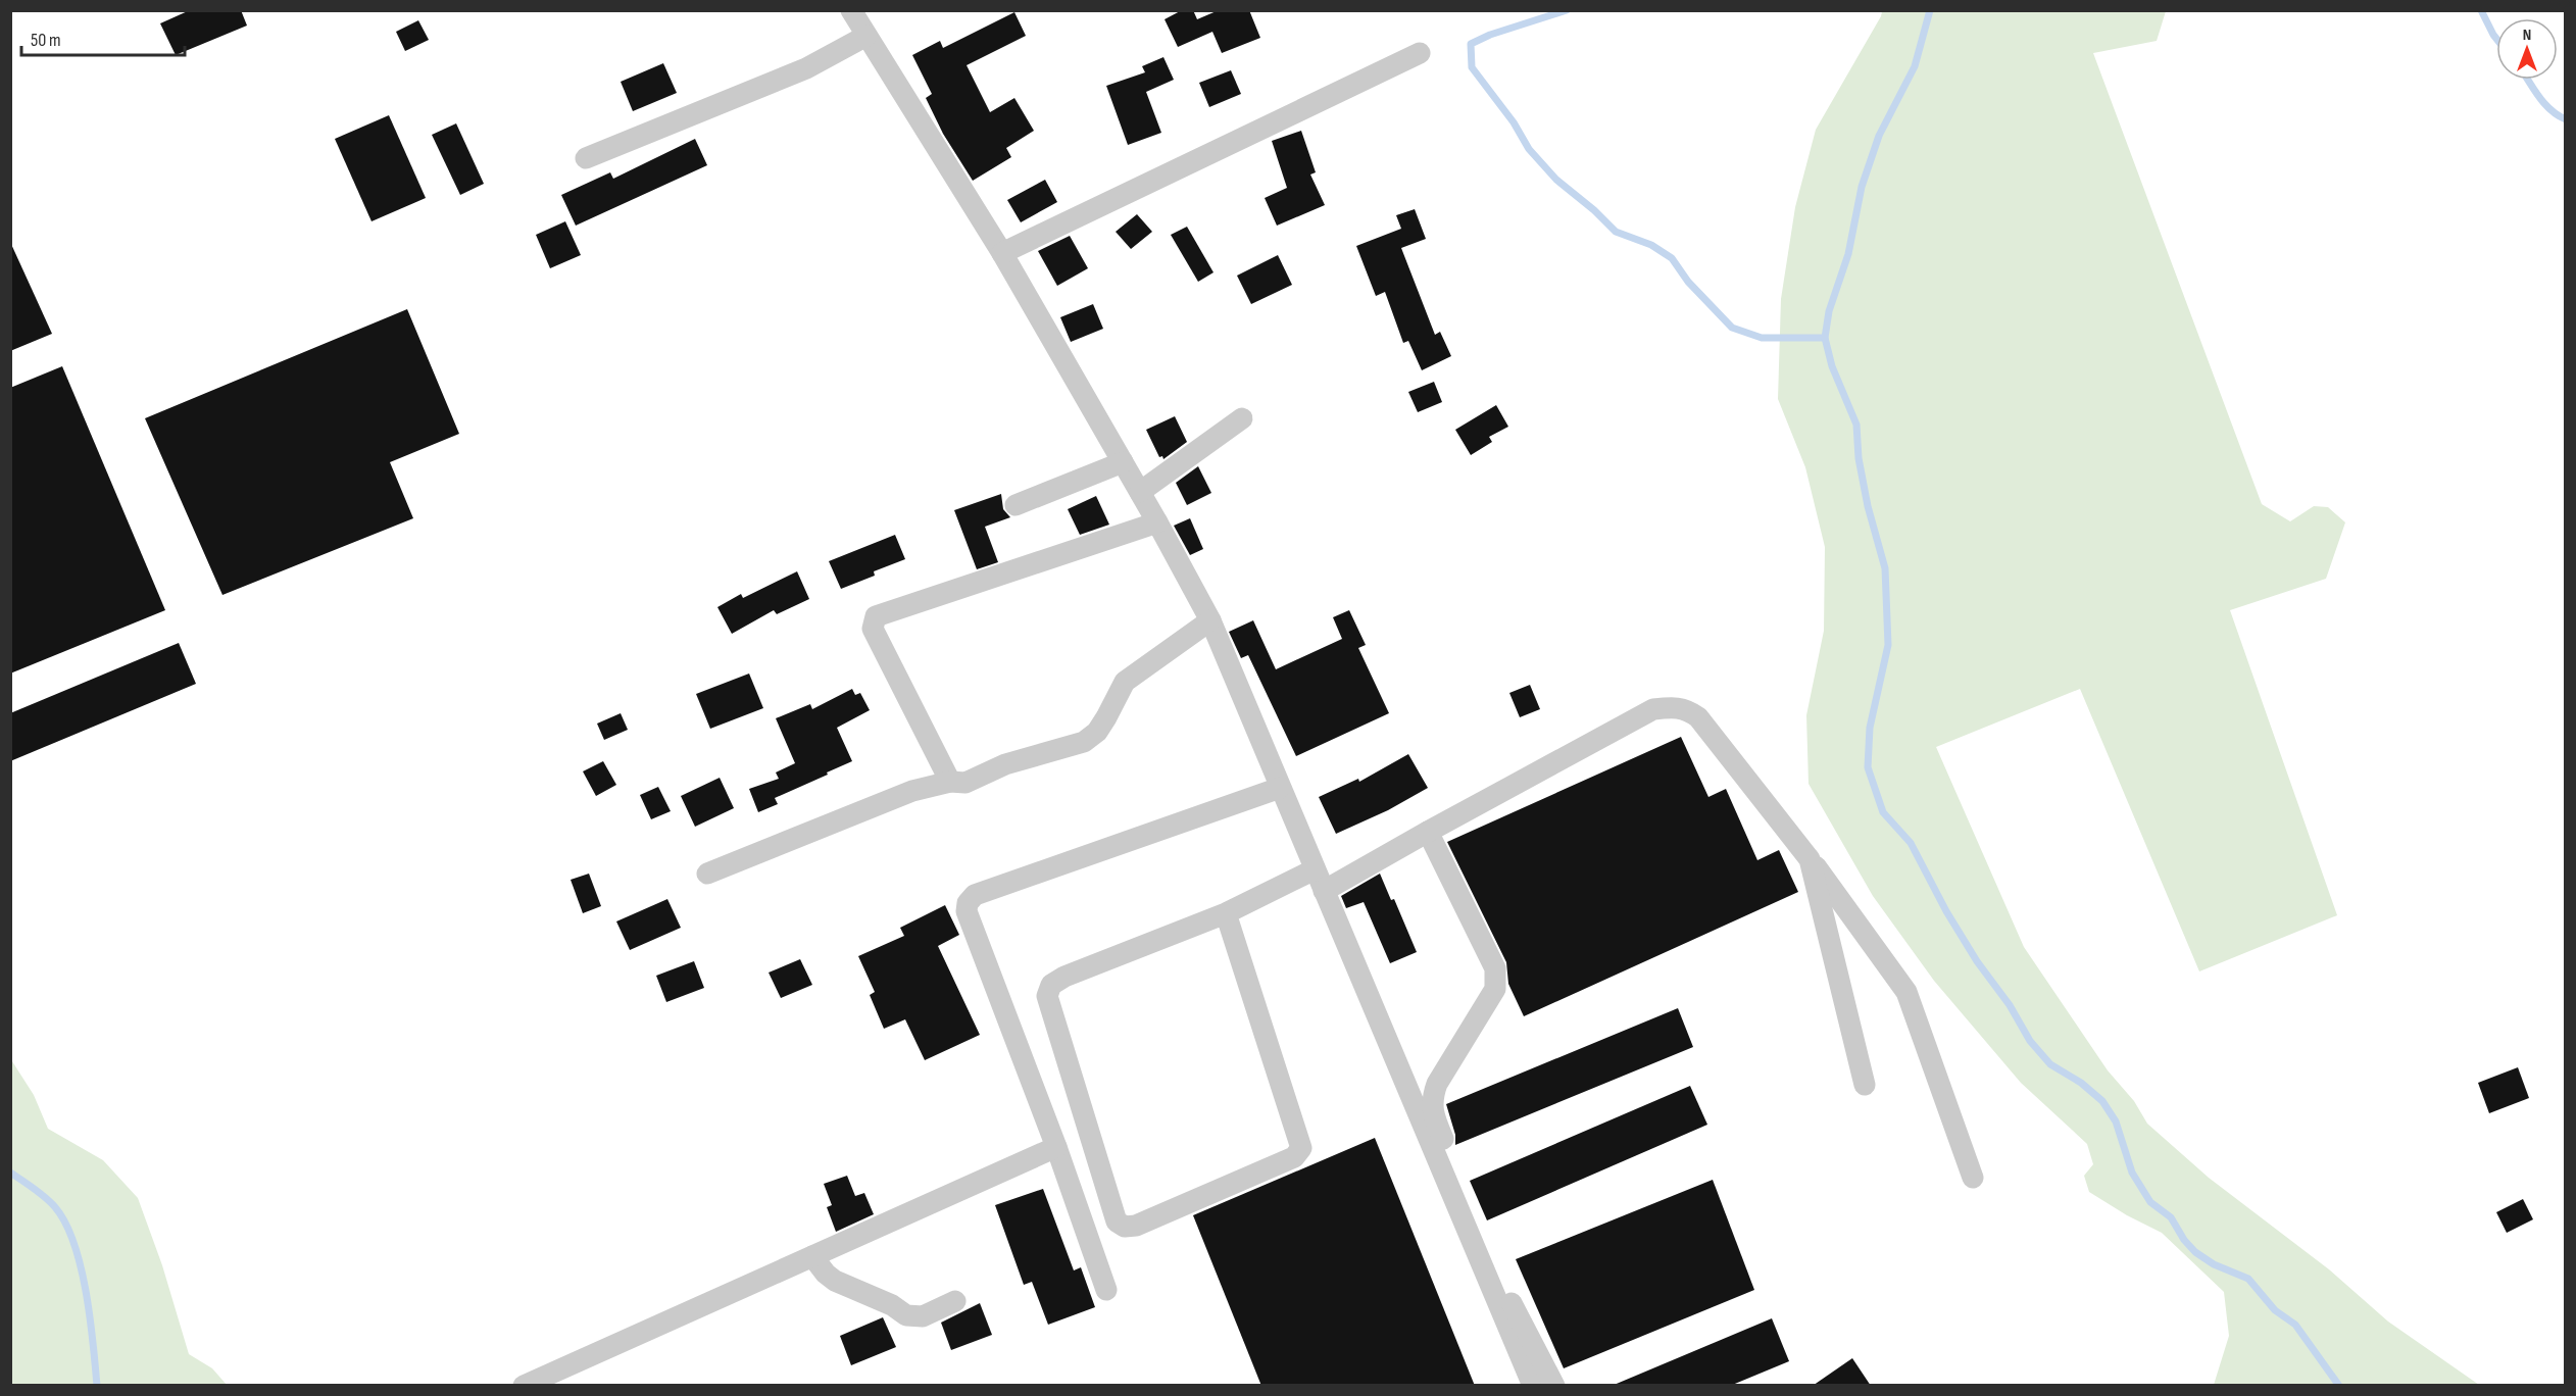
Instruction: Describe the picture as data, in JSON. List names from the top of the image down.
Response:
{
  "scale_bar": "50 m",
  "north": "top"
}
